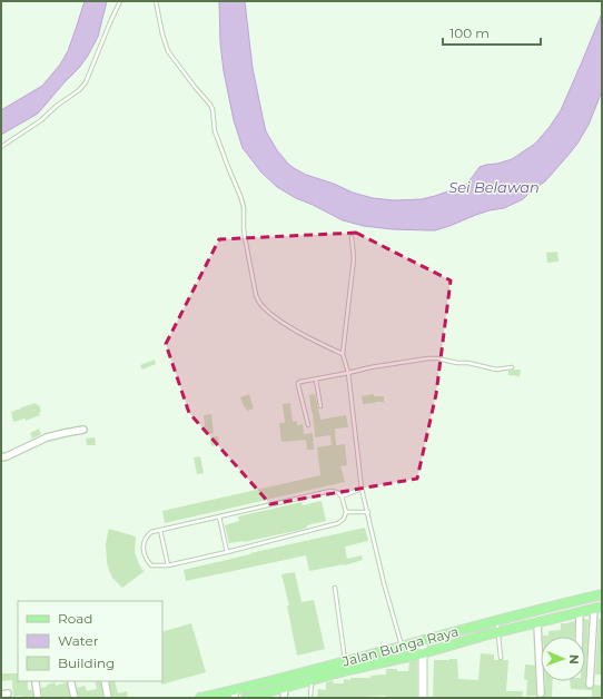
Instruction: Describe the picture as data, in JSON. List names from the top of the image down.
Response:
{
  "streets": {
    "main road": ["Jalan Bunga Raya"]
  },
  "water": ["Sei Belawan"],
  "legend": ["Road", "Water", "Building"],
  "scale_bar": "100 m",
  "north": "right"
}
